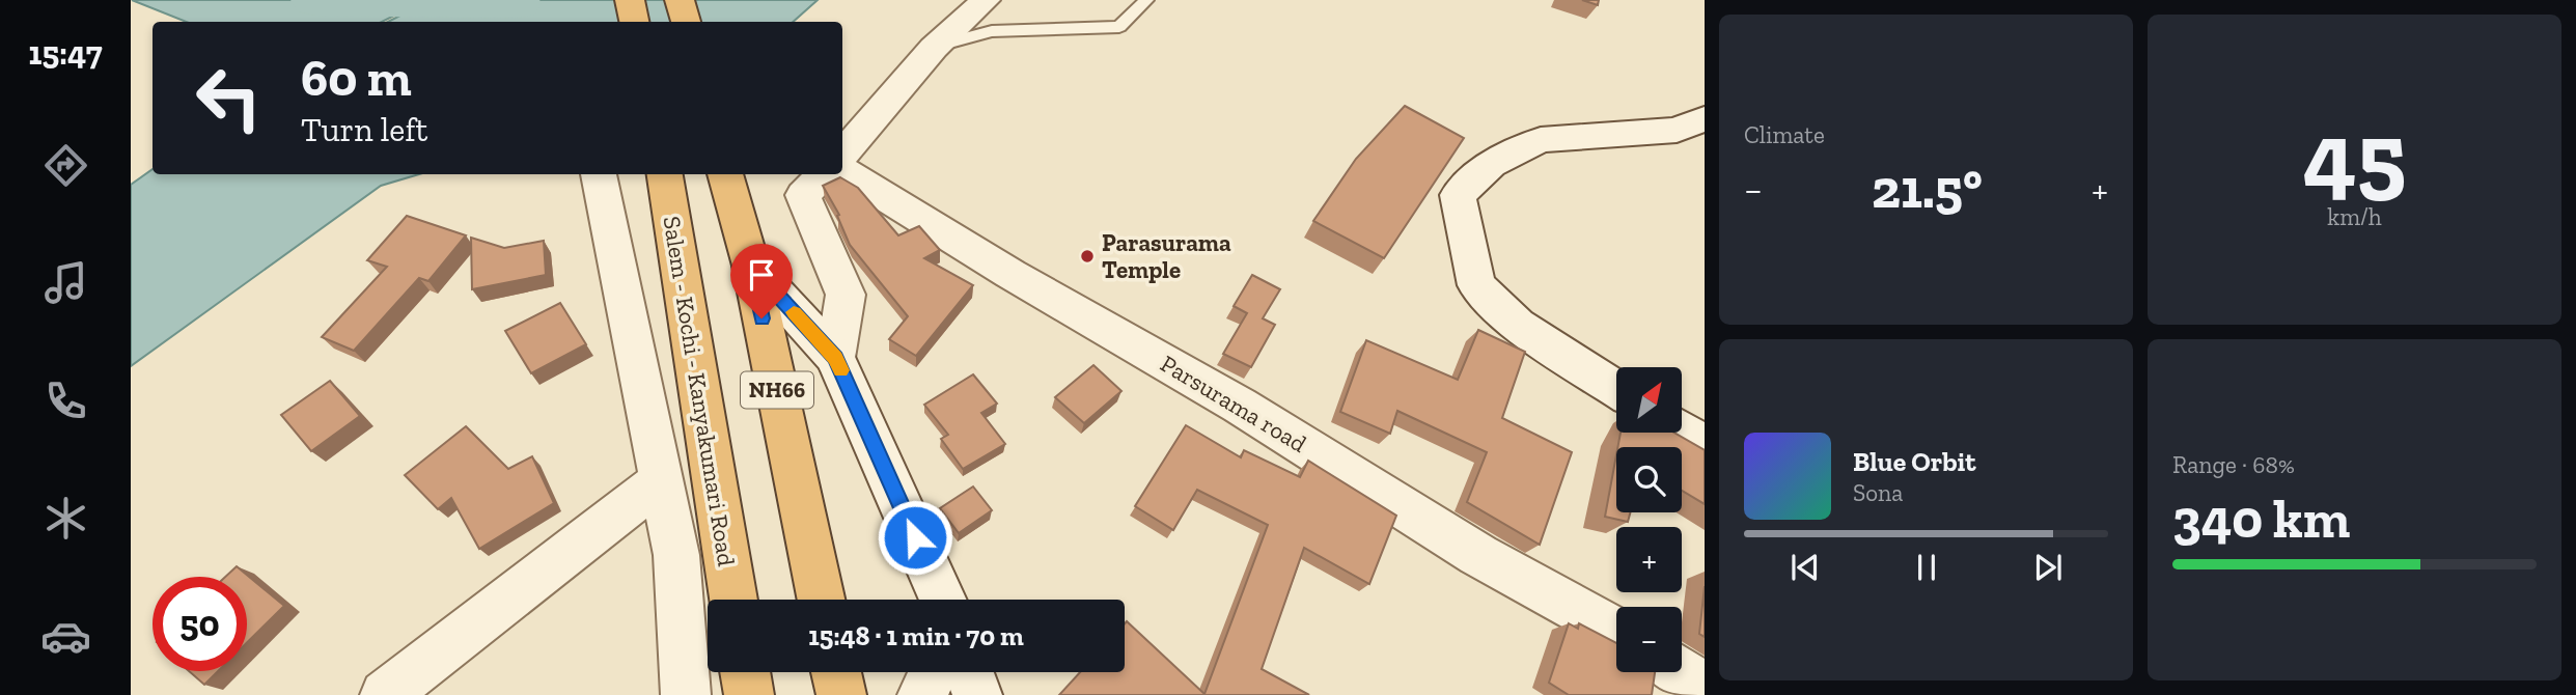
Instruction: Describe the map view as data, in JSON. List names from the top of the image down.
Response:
{
  "streets": {
    "highway": ["NH66", "Salem - Kochi - Kanyakumari Road"],
    "street": ["Parsurama road"]
  },
  "places": ["Parasurama Temple"],
  "north": "top right",
  "page": {
    "tabs": "15:47",
    "tile": [
      "Climate",
      ["45", "km/h"],
      ["Range · 68%", "340 km"]
    ],
    "turn": ["60 m", "Turn left"],
    "heat": ["−", "21.5°", "+"],
    "map_buttons": ["+", "−"],
    "song": ["Blue Orbit", "Sona"],
    "limit": "50",
    "trip": "15:48 · 1 min · 70 m"
  }
}
